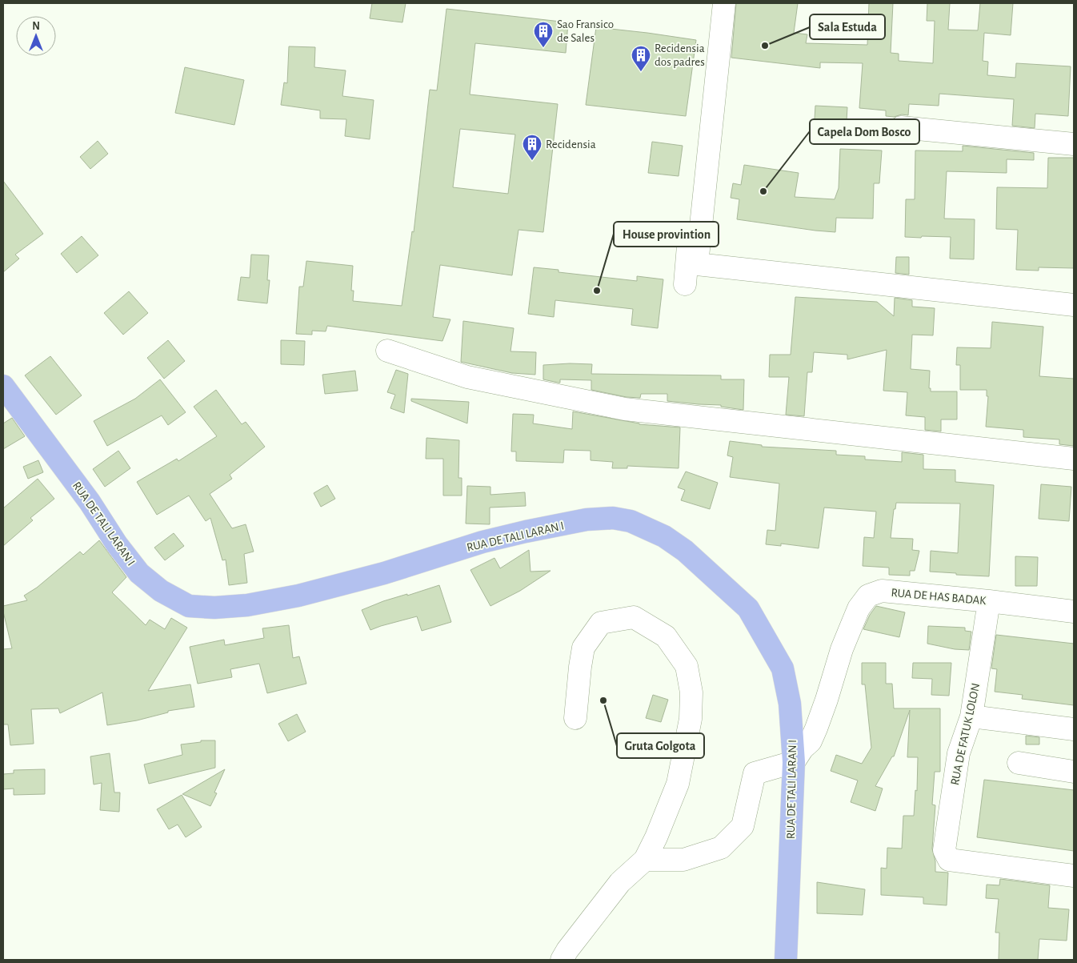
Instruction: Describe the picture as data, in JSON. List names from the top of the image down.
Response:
{
  "streets": {
    "main road": ["RUA DE TALI LARAN I"],
    "street": ["RUA DE HAS BADAK", "RUA DE FATUK LOLON"]
  },
  "crossings": [
    ["RUA DE TALI LARAN I", "RUA DE HAS BADAK"],
    ["RUA DE HAS BADAK", "RUA DE FATUK LOLON"]
  ],
  "places": {
    "other": [
      "Sala Estuda",
      "Capela Dom Bosco",
      "House provintion",
      "Gruta Golgota"
    ],
    "building": ["Sao Fransico de Sales", "Recidensia dos padres", "Recidensia"]
  },
  "north": "top"
}
